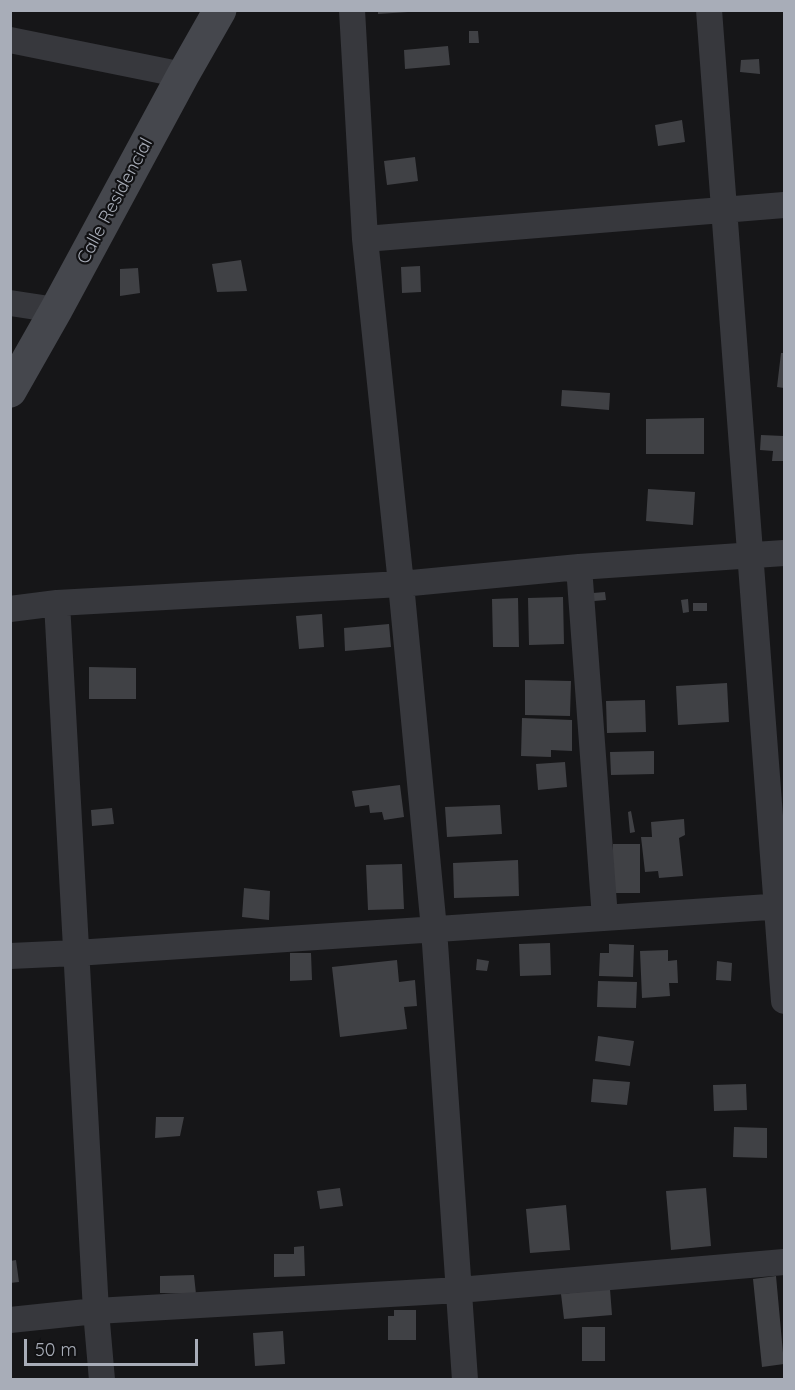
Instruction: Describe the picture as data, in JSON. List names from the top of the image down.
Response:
{
  "streets": {
    "main road": ["Calle Residencial"]
  },
  "scale_bar": "50 m"
}
